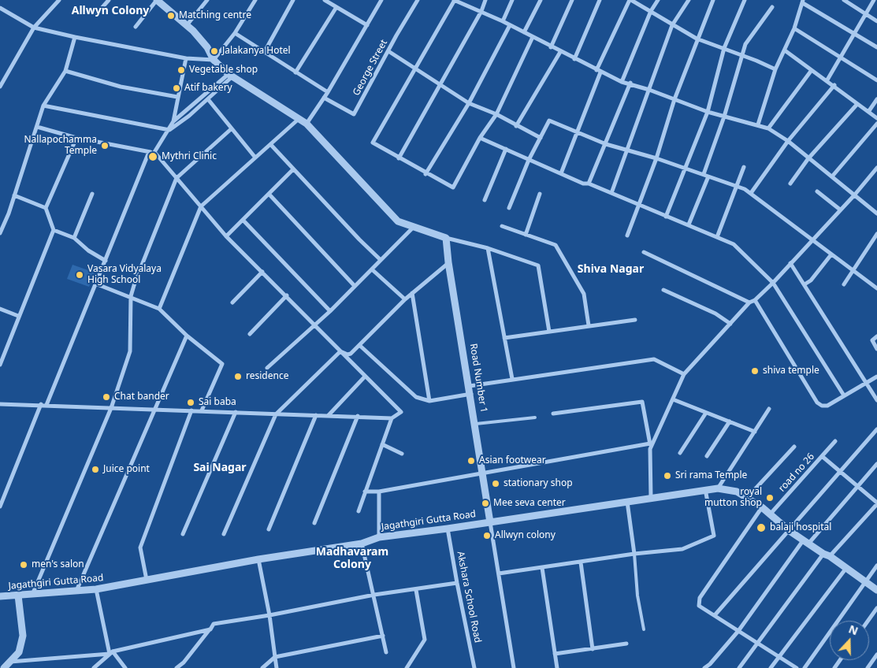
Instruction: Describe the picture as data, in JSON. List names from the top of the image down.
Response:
{
  "streets": {
    "street": [
      "George Street",
      "Road Number 1",
      "road no 26",
      "Jagathgiri Gutta Road",
      "Akshara School Road"
    ]
  },
  "crossings": [
    ["Road Number 1", "Jagathgiri Gutta Road"],
    ["road no 26", "Jagathgiri Gutta Road"],
    ["Jagathgiri Gutta Road", "Akshara School Road"]
  ],
  "districts": [
    "Allwyn Colony",
    "Shiva Nagar",
    "Sai Nagar",
    "Madhavaram Colony"
  ],
  "places": [
    "Matching centre",
    "Jalakanya Hotel",
    "Vegetable shop",
    "Atif bakery",
    "Nallapochamma Temple",
    "Mythri Clinic",
    "Vasara Vidyalaya High School",
    "shiva temple",
    "residence",
    "Chat bander",
    "Sai baba",
    "Asian footwear",
    "Juice point",
    "Sri rama Temple",
    "stationary shop",
    "royal mutton shop",
    "Mee seva center",
    "balaji hospital",
    "Allwyn colony",
    "men's salon"
  ],
  "north": "top"
}
